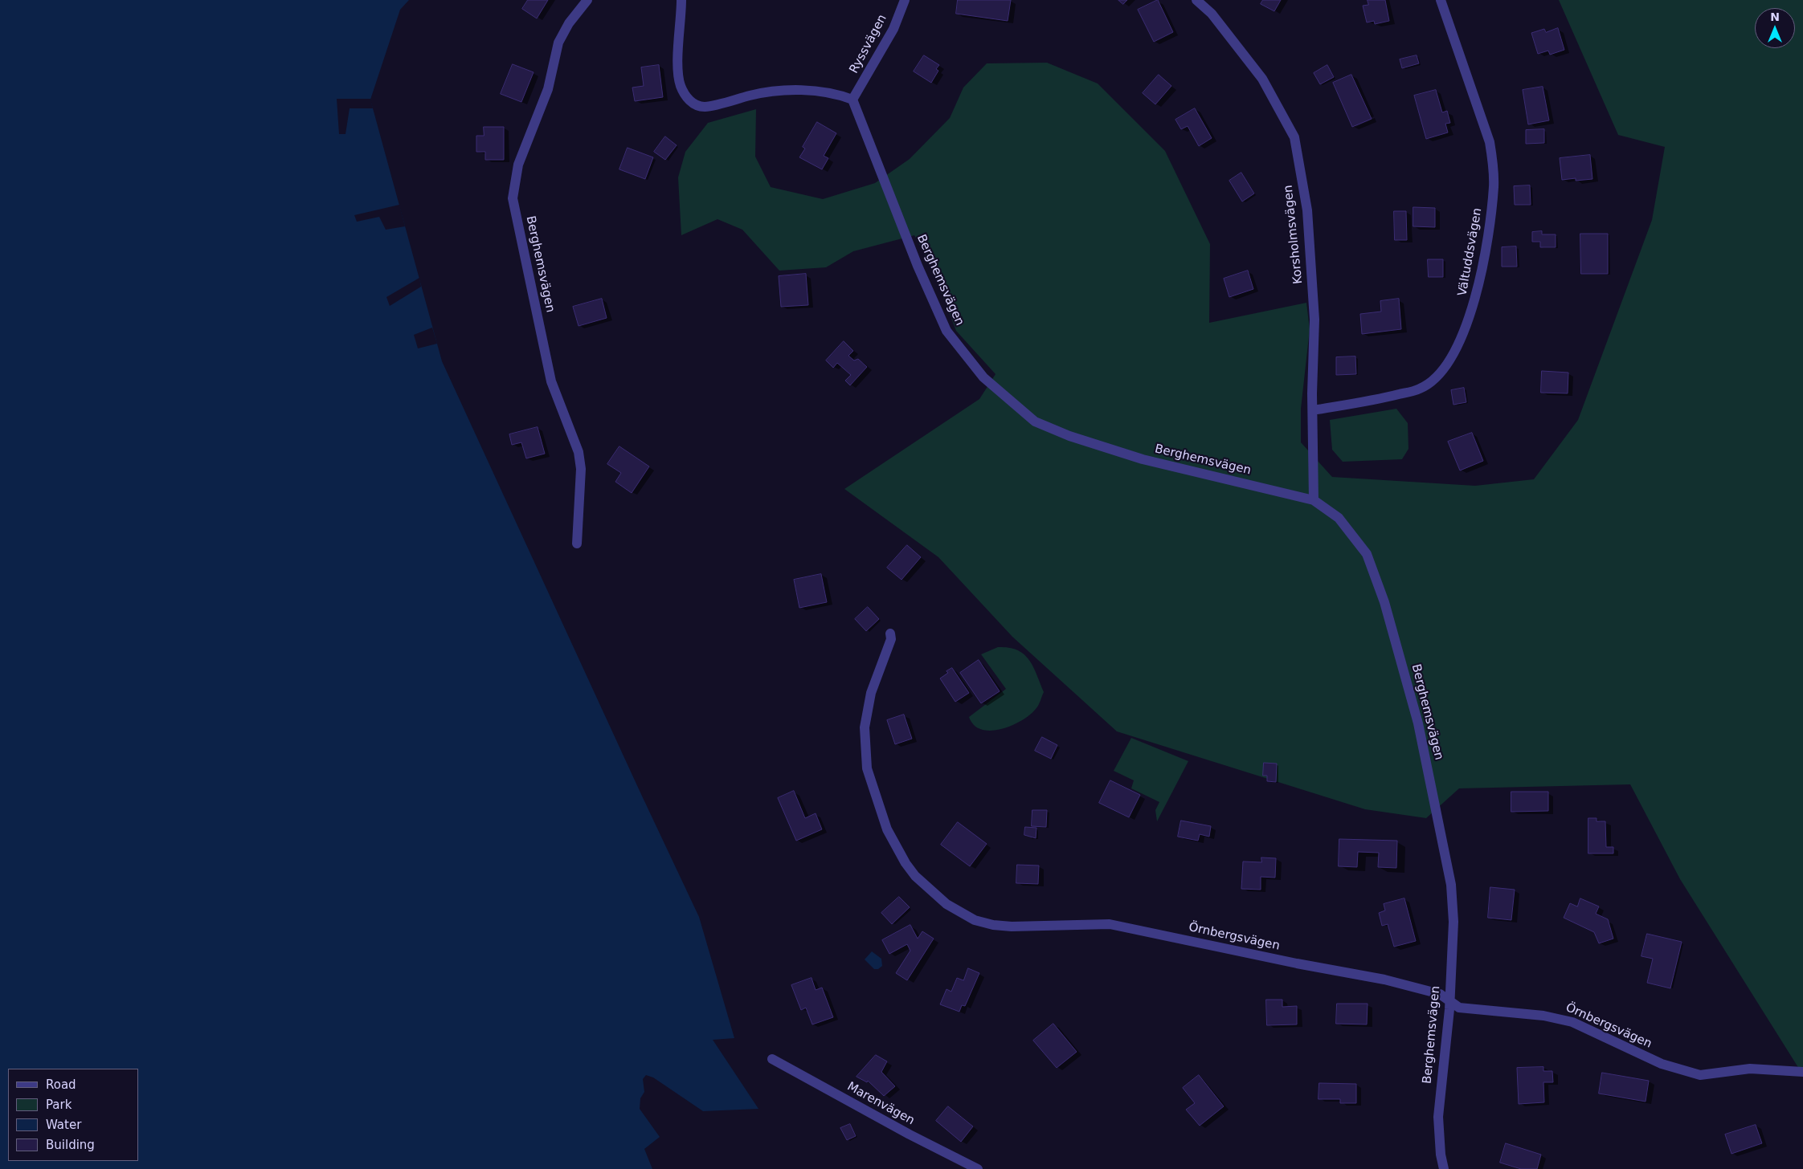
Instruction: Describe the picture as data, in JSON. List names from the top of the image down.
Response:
{
  "streets": {
    "street": [
      "Ryssvägen",
      "Korsholmsvägen",
      "Vältuddsvägen",
      "Berghemsvägen",
      "Örnbergsvägen",
      "Marenvägen"
    ]
  },
  "crossings": [
    ["Ryssvägen", "Berghemsvägen"],
    ["Korsholmsvägen", "Vältuddsvägen"],
    ["Korsholmsvägen", "Berghemsvägen"],
    ["Berghemsvägen", "Örnbergsvägen"]
  ],
  "legend": [
    "Road",
    "Park",
    "Water",
    "Building"
  ],
  "north": "top"
}
